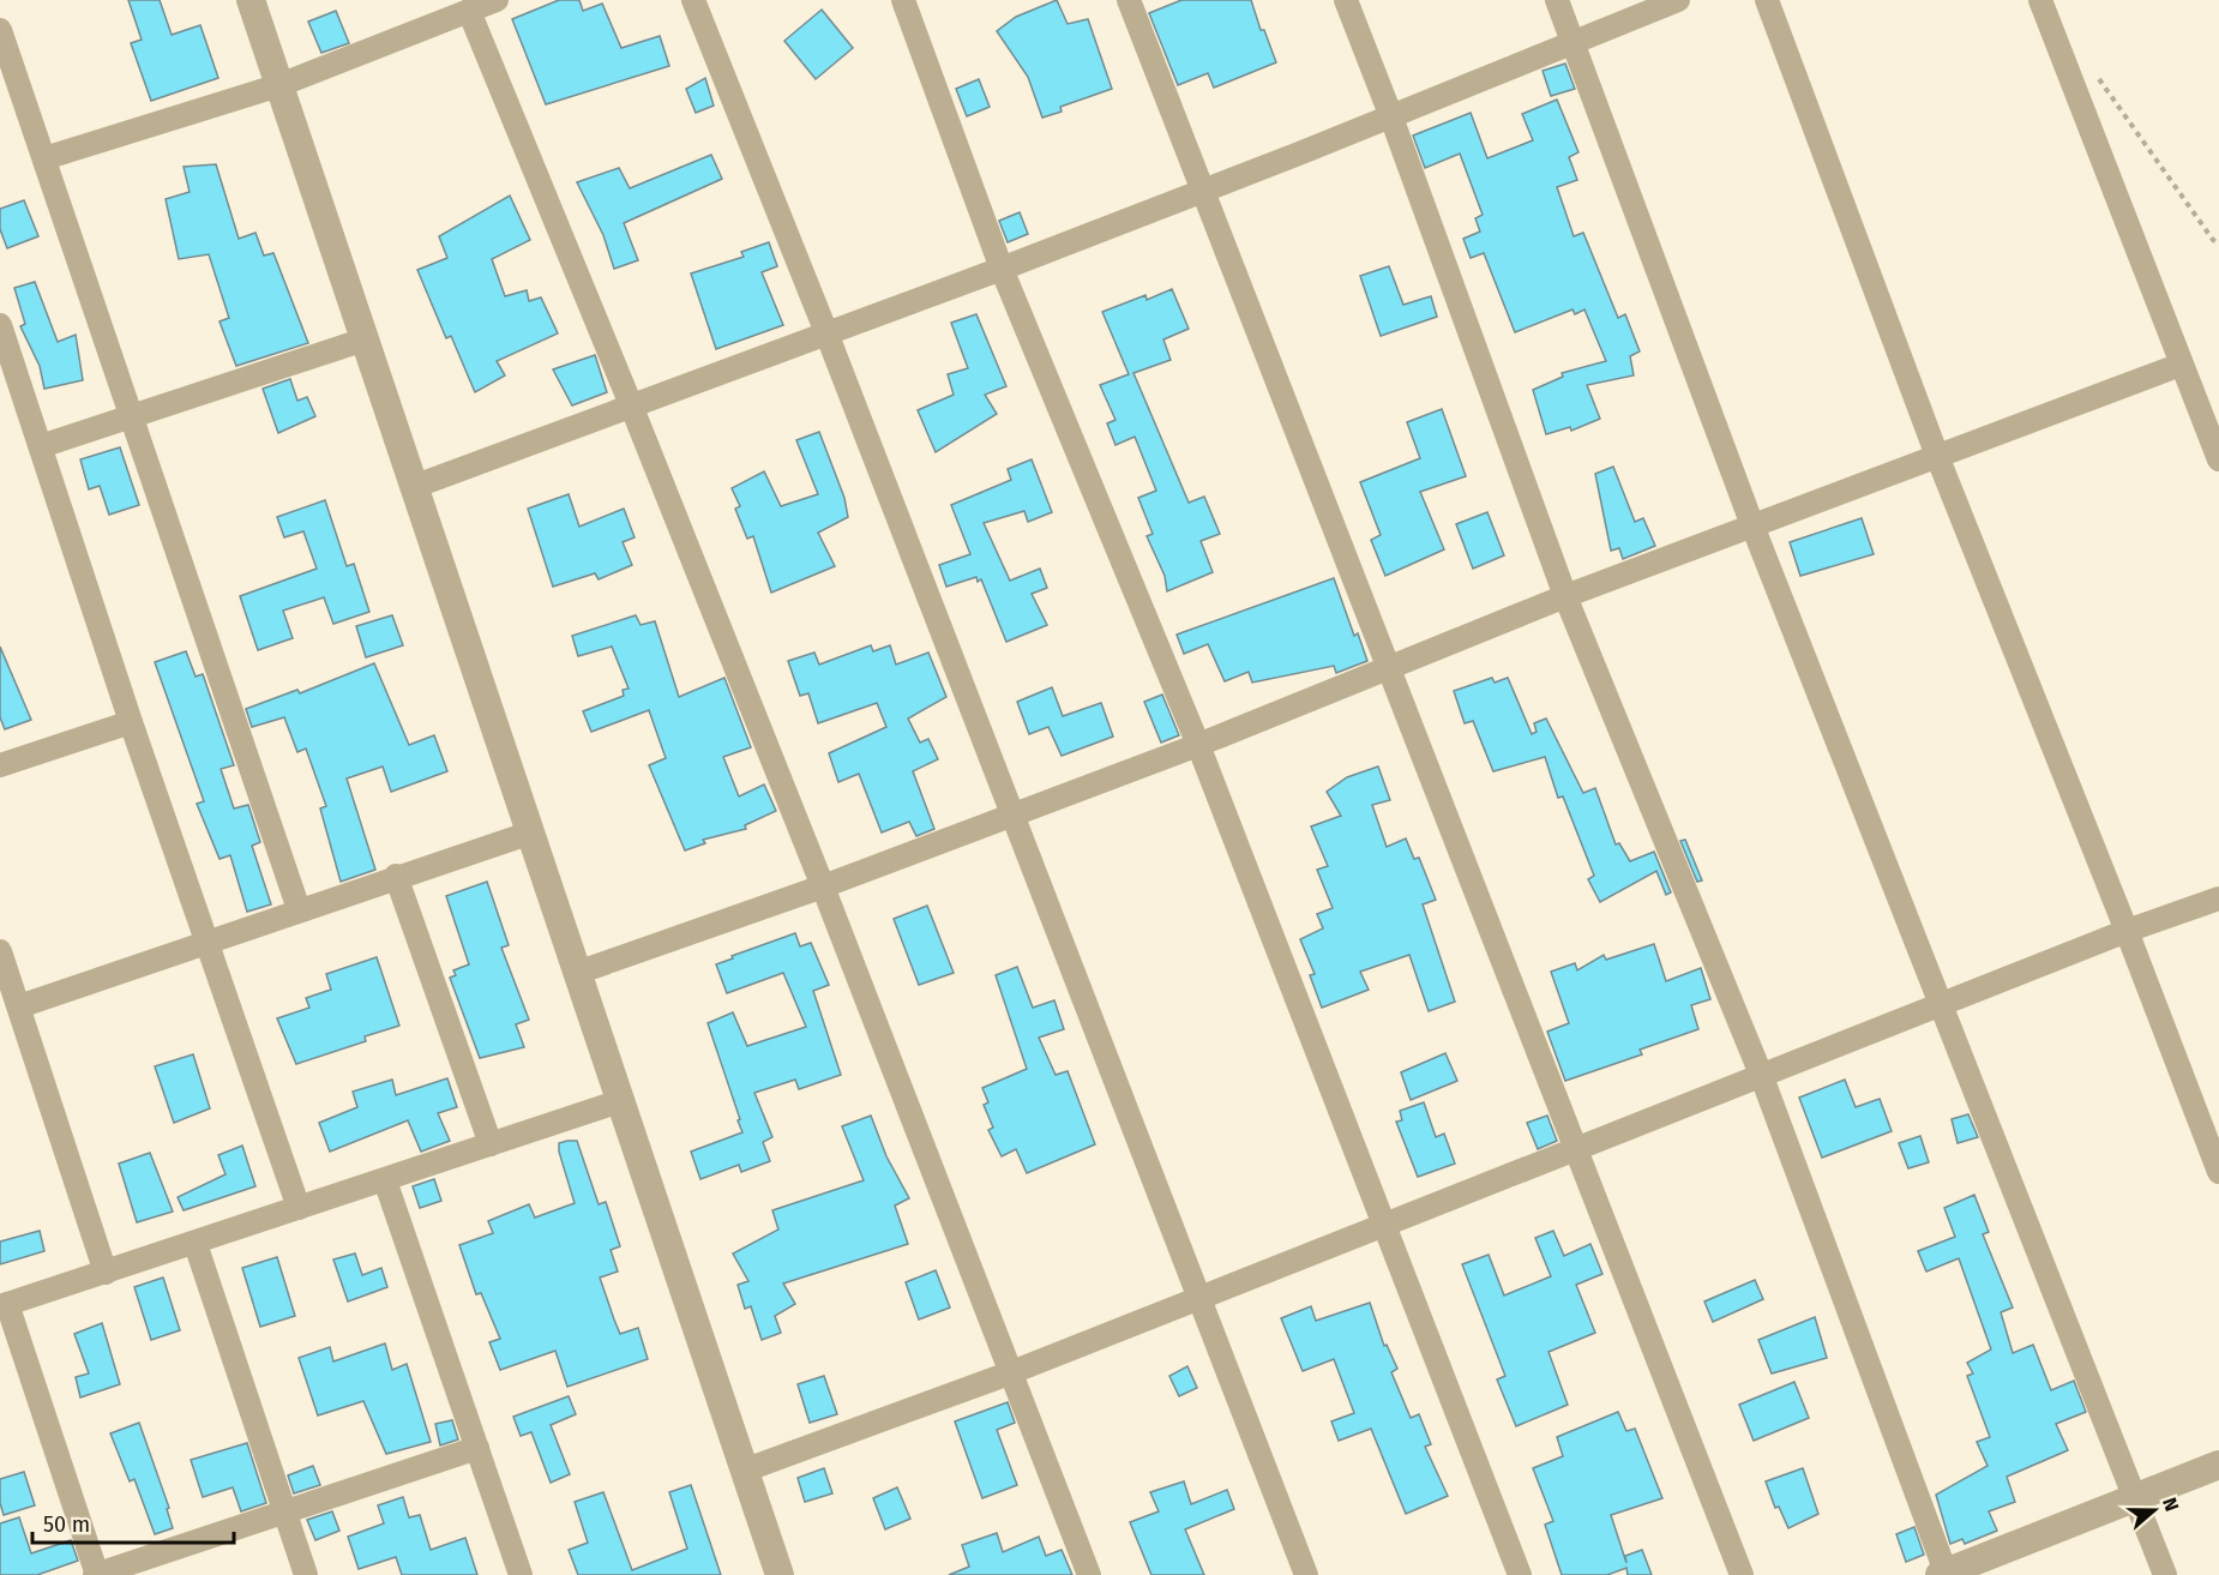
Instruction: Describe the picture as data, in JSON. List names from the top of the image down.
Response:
{
  "scale_bar": "50 m",
  "north": "right"
}
